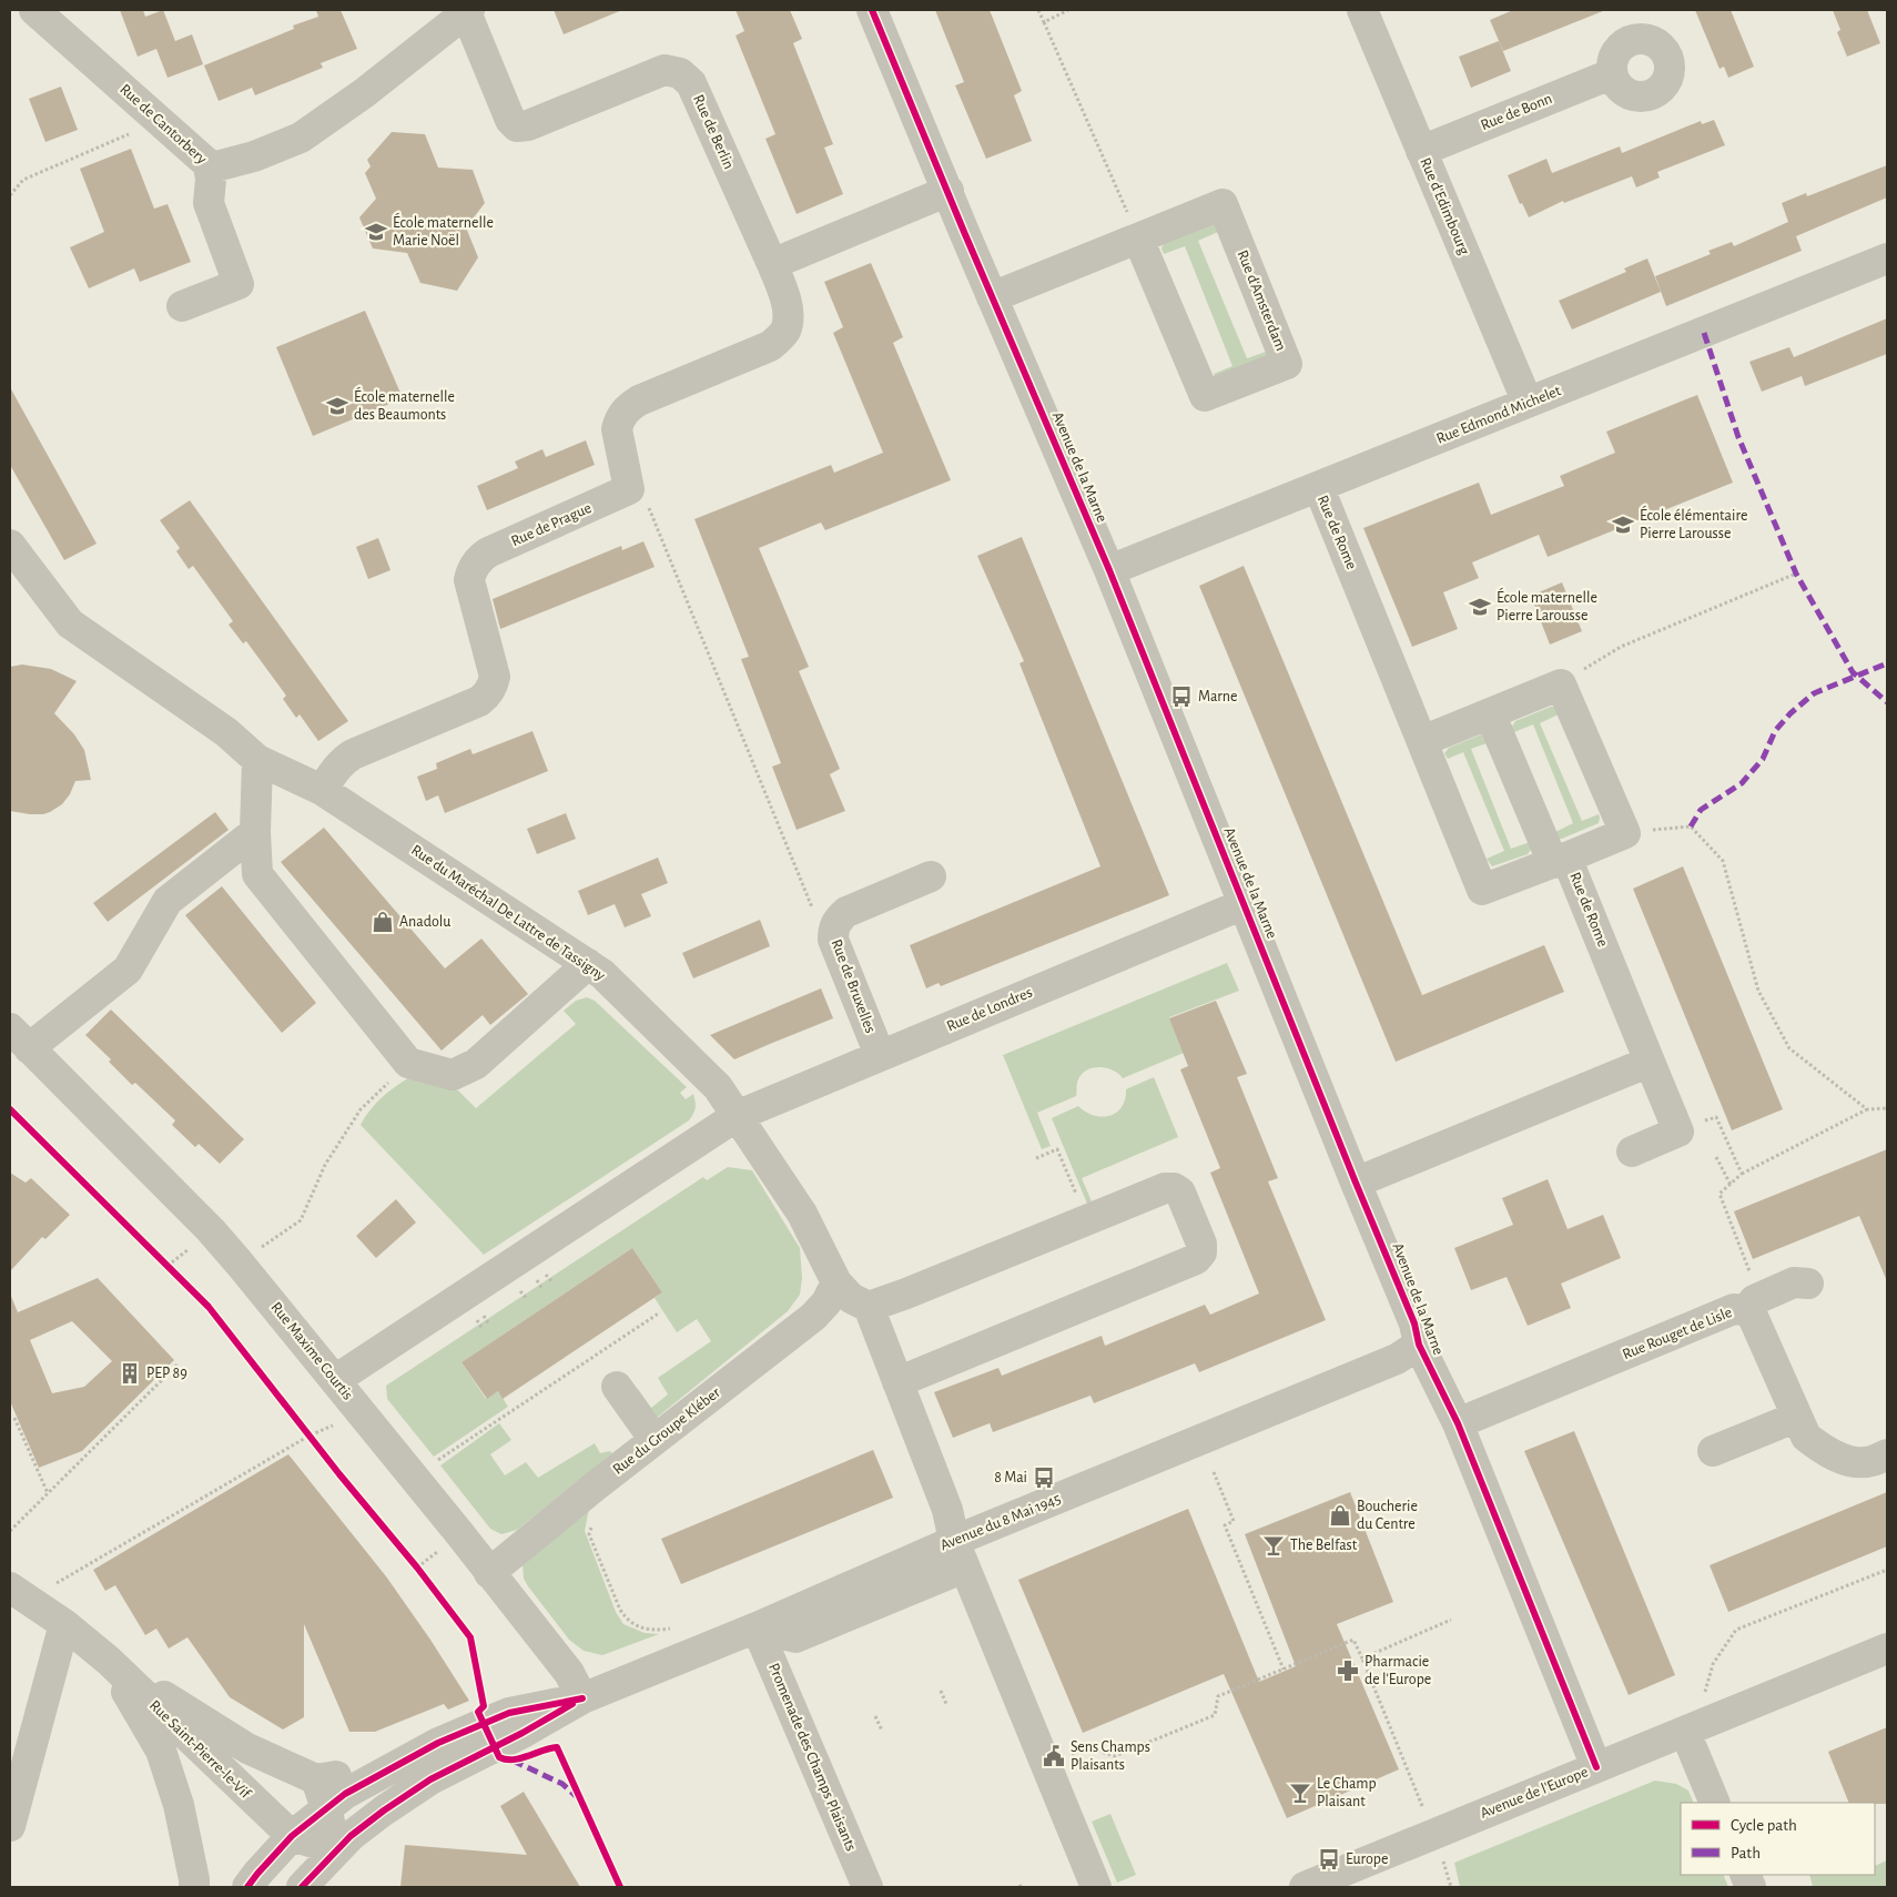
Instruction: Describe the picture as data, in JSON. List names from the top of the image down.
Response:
{
  "streets": {
    "street": [
      "Rue de Bonn",
      "Rue de Cantorbery",
      "Rue de Berlin",
      "Rue d'Edimbourg",
      "Rue d'Amsterdam",
      "Rue Edmond Michelet",
      "Avenue de la Marne",
      "Rue de Prague",
      "Rue de Rome",
      "Rue du Maréchal De Lattre de Tassigny",
      "Rue de Bruxelles",
      "Rue de Londres",
      "Rue Rouget de Lisle",
      "Rue Maxime Courtis",
      "Rue du Groupe Kléber",
      "Avenue du 8 Mai 1945",
      "Rue Saint-Pierre-le-Vif",
      "Promenade des Champs Plaisants",
      "Avenue de l'Europe"
    ]
  },
  "crossings": [
    ["Rue de Bonn", "Rue d'Edimbourg"],
    ["Rue de Cantorbery", "Rue de Berlin"],
    ["Rue de Berlin", "Rue de Prague"],
    ["Rue d'Edimbourg", "Rue Edmond Michelet"],
    ["Rue d'Amsterdam", "Avenue de la Marne"],
    ["Rue Edmond Michelet", "Avenue de la Marne"],
    ["Rue Edmond Michelet", "Rue de Rome"],
    ["Avenue de la Marne", "Rue de Londres"],
    ["Avenue de la Marne", "Rue Rouget de Lisle"],
    ["Avenue de la Marne", "Avenue du 8 Mai 1945"],
    ["Avenue de la Marne", "Avenue de l'Europe"],
    ["Rue de Prague", "Rue du Maréchal De Lattre de Tassigny"],
    ["Rue du Maréchal De Lattre de Tassigny", "Rue de Londres"],
    ["Rue du Maréchal De Lattre de Tassigny", "Rue du Groupe Kléber"],
    ["Rue de Bruxelles", "Rue de Londres"],
    ["Rue de Londres", "Rue Maxime Courtis"],
    ["Rue Maxime Courtis", "Rue du Groupe Kléber"],
    ["Rue Maxime Courtis", "Avenue du 8 Mai 1945"],
    ["Avenue du 8 Mai 1945", "Promenade des Champs Plaisants"]
  ],
  "places": {
    "school or university": [
      "École maternelle Marie Noël",
      "École maternelle des Beaumonts",
      "École élémentaire Pierre Larousse",
      "École maternelle Pierre Larousse"
    ],
    "bus stop": ["Marne", "8 Mai", "Europe"],
    "shop": ["Anadolu", "Boucherie du Centre"],
    "building": ["PEP 89"],
    "bar": ["The Belfast", "Le Champ Plaisant"],
    "pharmacy": ["Pharmacie de l'Europe"],
    "public building": ["Sens Champs Plaisants"]
  },
  "legend": ["Cycle path", "Path"]
}
